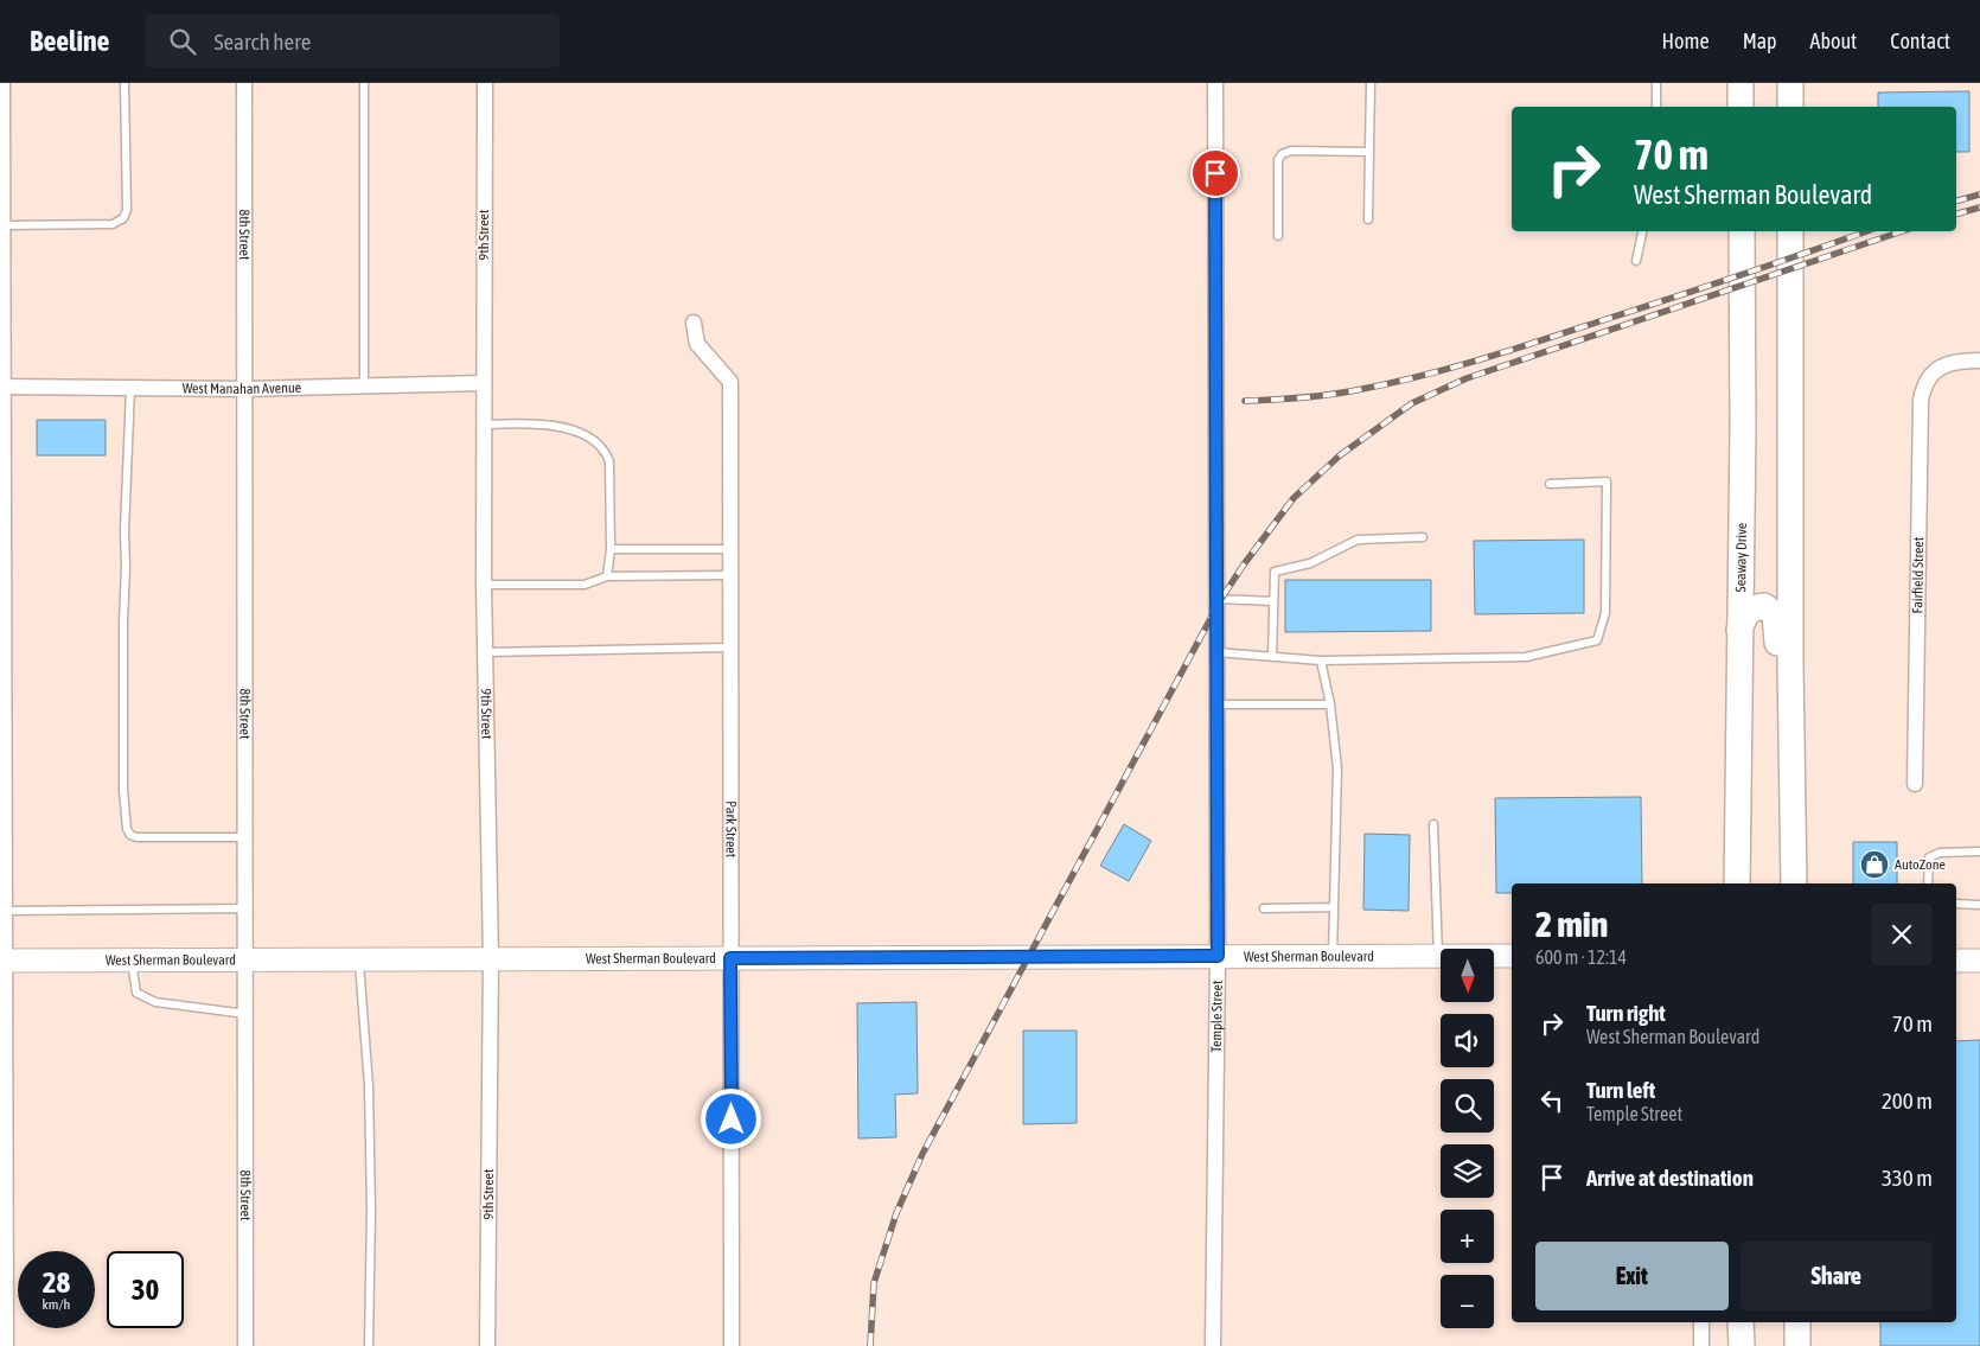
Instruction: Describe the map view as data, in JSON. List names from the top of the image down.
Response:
{
  "streets": {
    "highway": ["Seaway Drive"],
    "main road": ["West Sherman Boulevard"],
    "street": [
      "8th Street",
      "9th Street",
      "West Manahan Avenue",
      "Fairfield Street",
      "Park Street",
      "Temple Street"
    ]
  },
  "crossings": [
    ["8th Street", "West Manahan Avenue"],
    ["8th Street", "West Sherman Boulevard"],
    ["9th Street", "West Manahan Avenue"],
    ["9th Street", "West Sherman Boulevard"],
    ["Park Street", "West Sherman Boulevard"],
    ["West Sherman Boulevard", "Temple Street"]
  ],
  "places": {
    "shop": ["AutoZone"]
  },
  "north": "bottom",
  "page": {
    "header": "Beeline",
    "search": "Search here",
    "nav": [
      "Home",
      "Map",
      "About",
      "Contact"
    ],
    "turn": ["70 m", "West Sherman Boulevard"],
    "heading": ["2 min", "600 m · 12:14"],
    "map_buttons": ["+", "−"],
    "list": [
      {
        "name": "Turn right",
        "note": "West Sherman Boulevard",
        "value": "70 m"
      },
      {
        "name": "Turn left",
        "note": "Temple Street",
        "value": "200 m"
      },
      {
        "name": "Arrive at destination",
        "value": "330 m"
      }
    ],
    "buttons": ["Exit", "Share"],
    "speed": "28 km/h",
    "limit": "30"
  }
}
